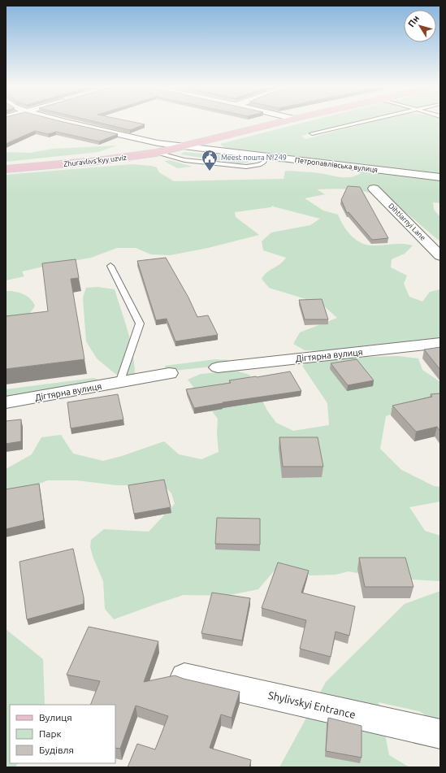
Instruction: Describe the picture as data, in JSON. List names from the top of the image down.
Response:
{
  "streets": {
    "main road": ["Zhuravlivs'kyy uzviz"],
    "street": [
      "Петропавлівська вулиця",
      "Dihtiarnyi Lane",
      "Дігтярна вулиця",
      "Shylivskyi Entrance"
    ]
  },
  "crossings": [
    ["Zhuravlivs'kyy uzviz", "Петропавлівська вулиця"]
  ],
  "places": {
    "public building": ["Meest пошта №249"]
  },
  "legend": ["Вулиця", "Парк", "Будівля"],
  "north": "top left"
}
